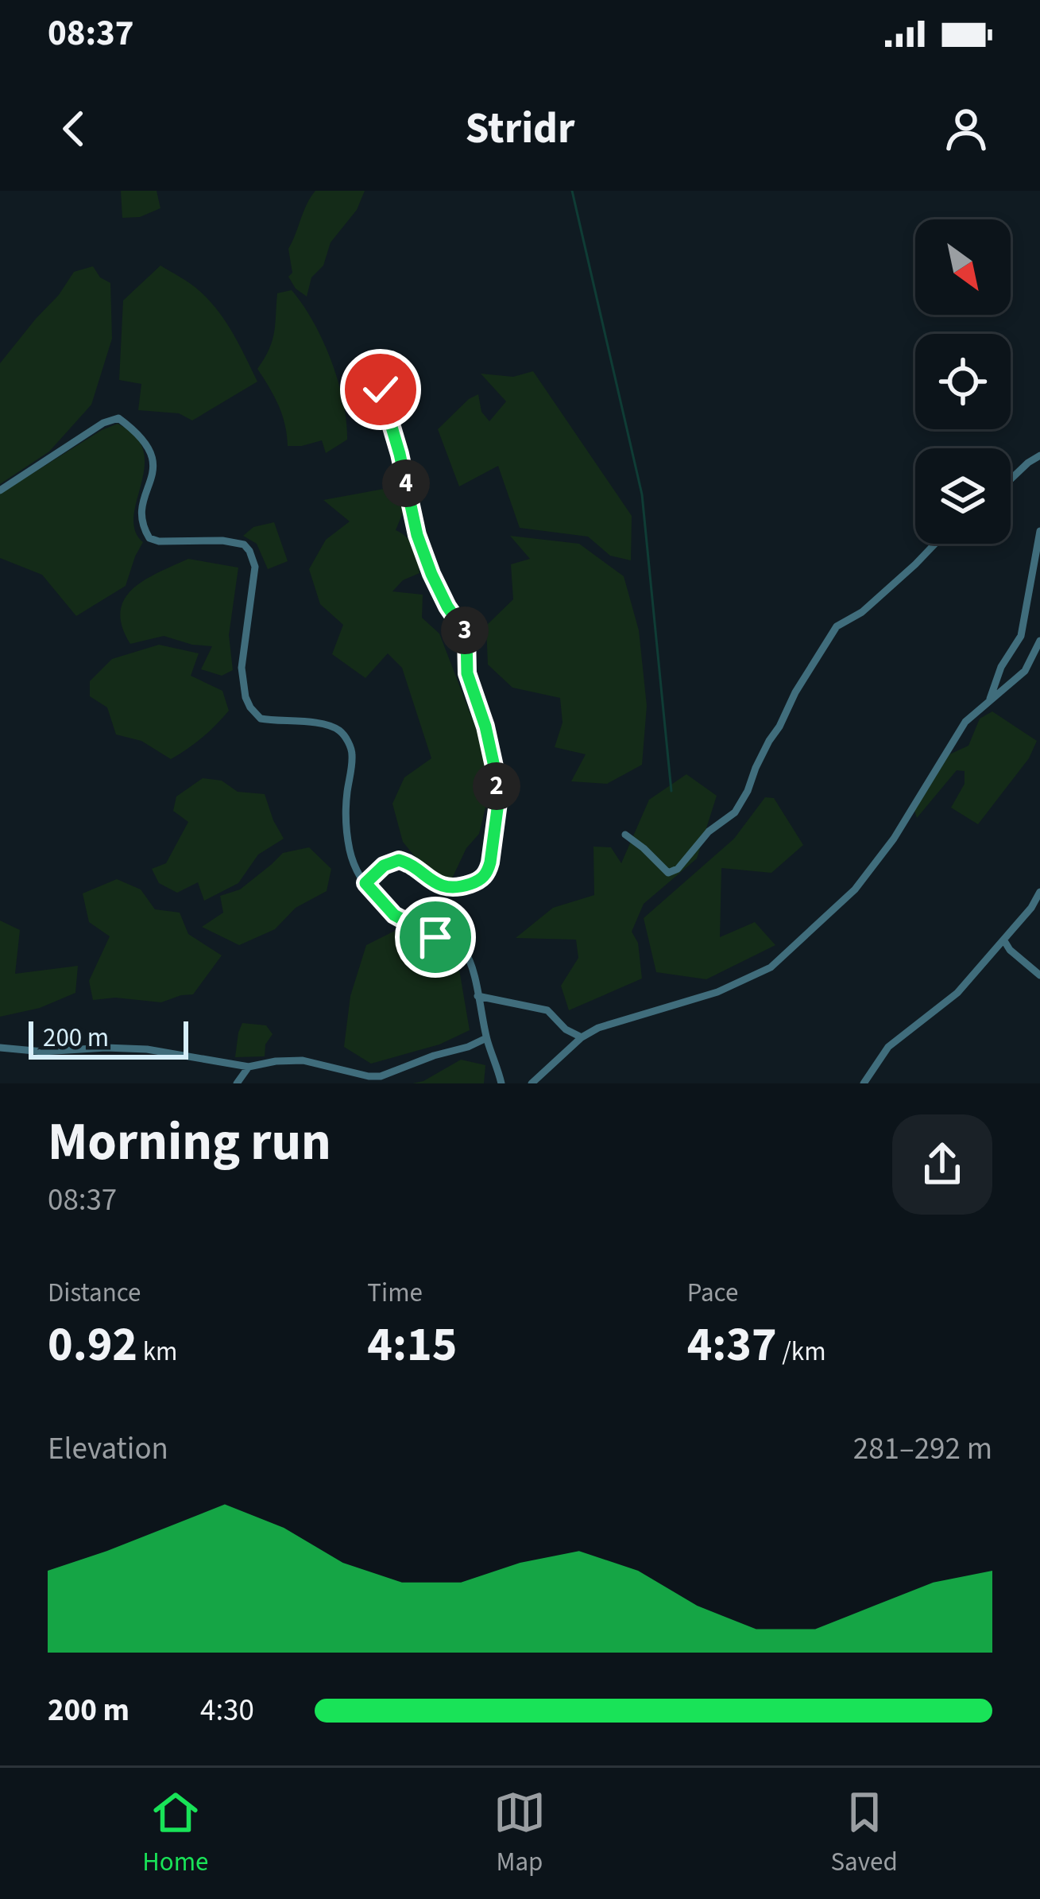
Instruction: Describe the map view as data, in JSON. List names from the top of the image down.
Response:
{
  "scale_bar": "200 m",
  "north": "bottom right",
  "page": {
    "status": "08:37",
    "header": "Stridr",
    "pins": ["4", "3", "2"],
    "scale": "200 m",
    "heading": ["Morning run", "08:37"],
    "stats": [
      ["Distance", "0.92 km"],
      ["Time", "4:15"],
      ["Pace", "4:37 /km"]
    ],
    "chart": ["Elevation", "281–292 m"],
    "list": [
      {
        "name": "200 m",
        "note": "4:30"
      }
    ],
    "tabs": ["Home", "Map", "Saved"]
  }
}
